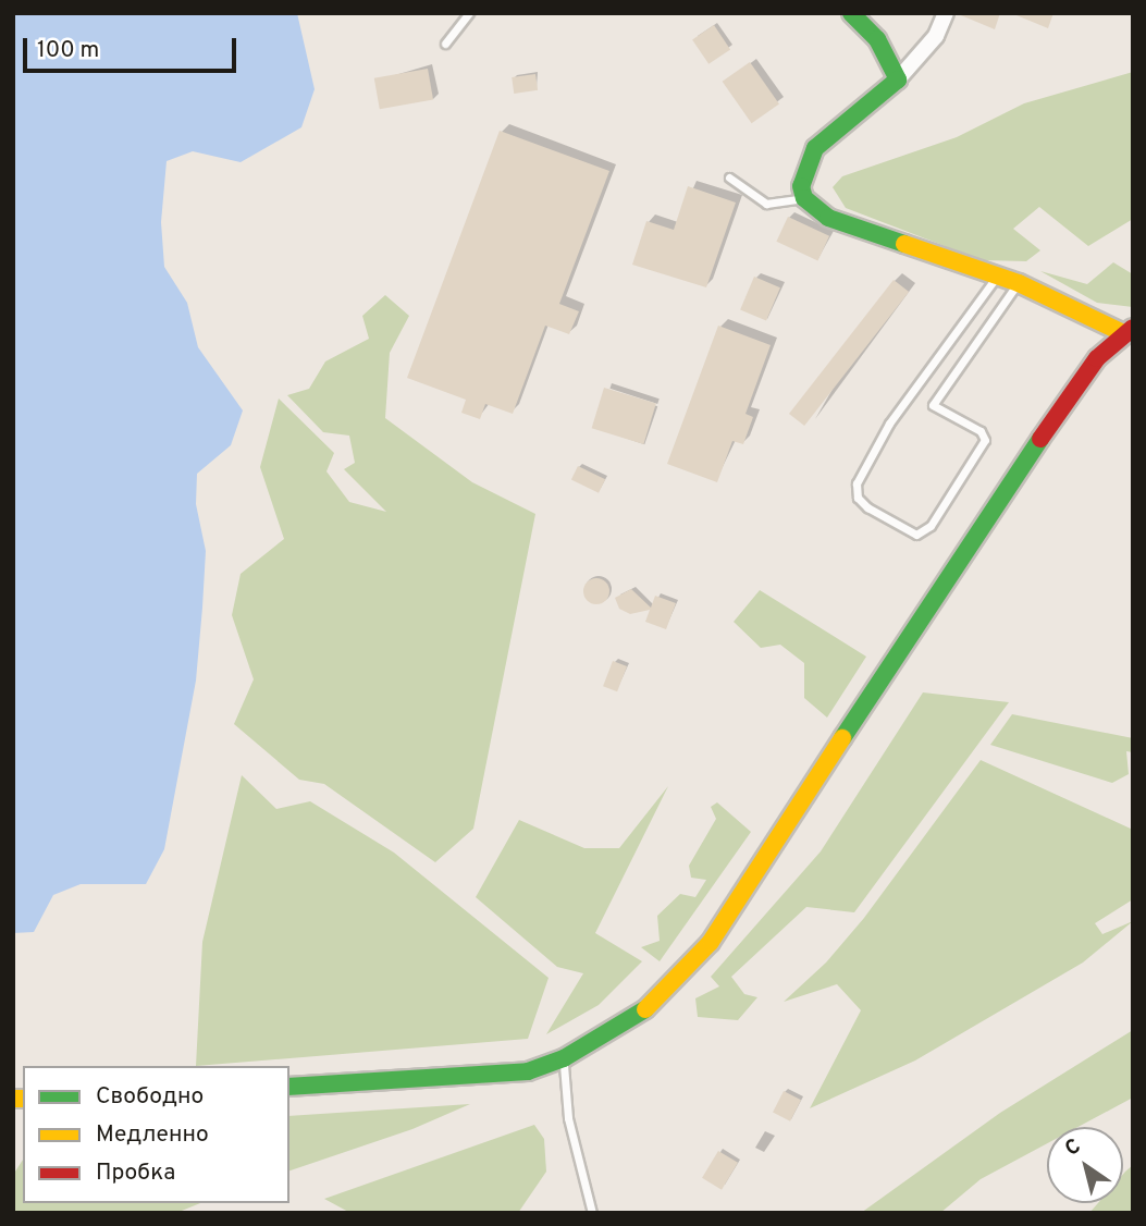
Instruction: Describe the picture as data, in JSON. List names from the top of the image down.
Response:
{
  "legend": ["Свободно", "Медленно", "Пробка"],
  "scale_bar": "100 m",
  "north": "top left"
}
